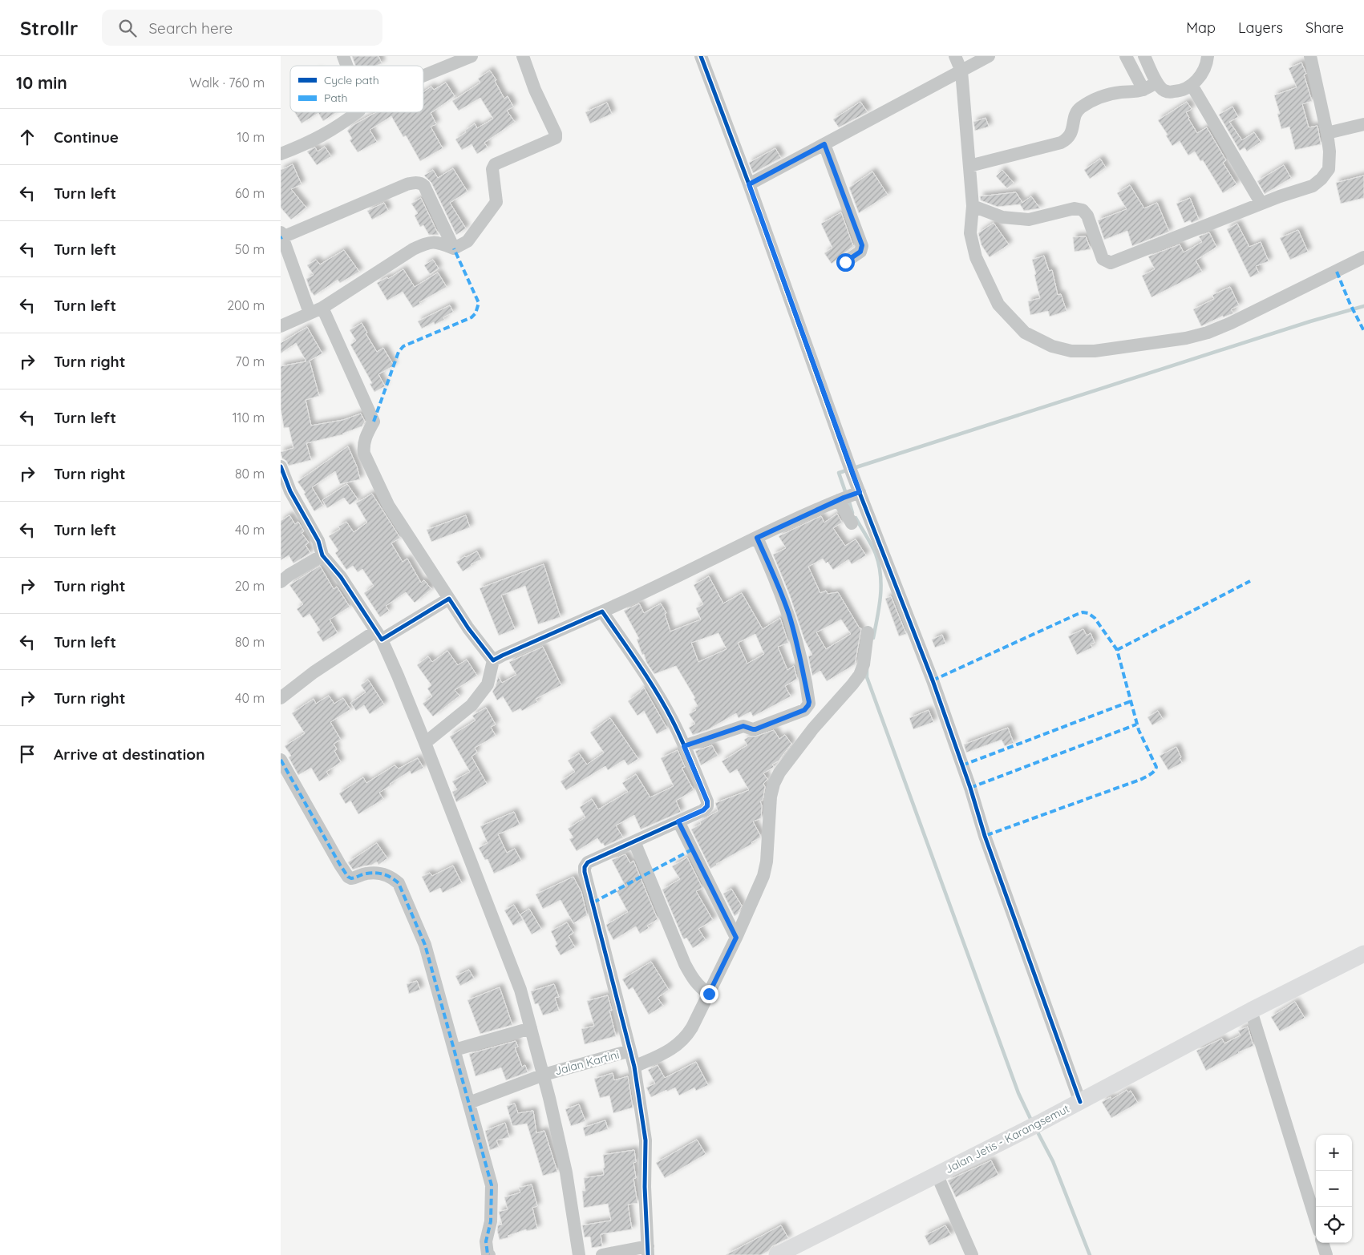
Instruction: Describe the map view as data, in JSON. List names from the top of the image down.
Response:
{
  "streets": {
    "main road": ["Jalan Jetis - Karangsemut"],
    "street": ["Jalan Kartini"]
  },
  "legend": ["Cycle path", "Path"],
  "page": {
    "header": "Strollr",
    "search": "Search here",
    "nav": ["Map", "Layers", "Share"],
    "heading": ["10 min", "Walk · 760 m"],
    "list": [
      ["Continue", "10 m"],
      ["Turn left", "60 m"],
      ["Turn left", "50 m"],
      ["Turn left", "200 m"],
      ["Turn right", "70 m"],
      ["Turn left", "110 m"],
      ["Turn right", "80 m"],
      ["Turn left", "40 m"],
      ["Turn right", "20 m"],
      ["Turn left", "80 m"],
      ["Turn right", "40 m"],
      "Arrive at destination"
    ],
    "map_buttons": ["+", "−"]
  }
}
